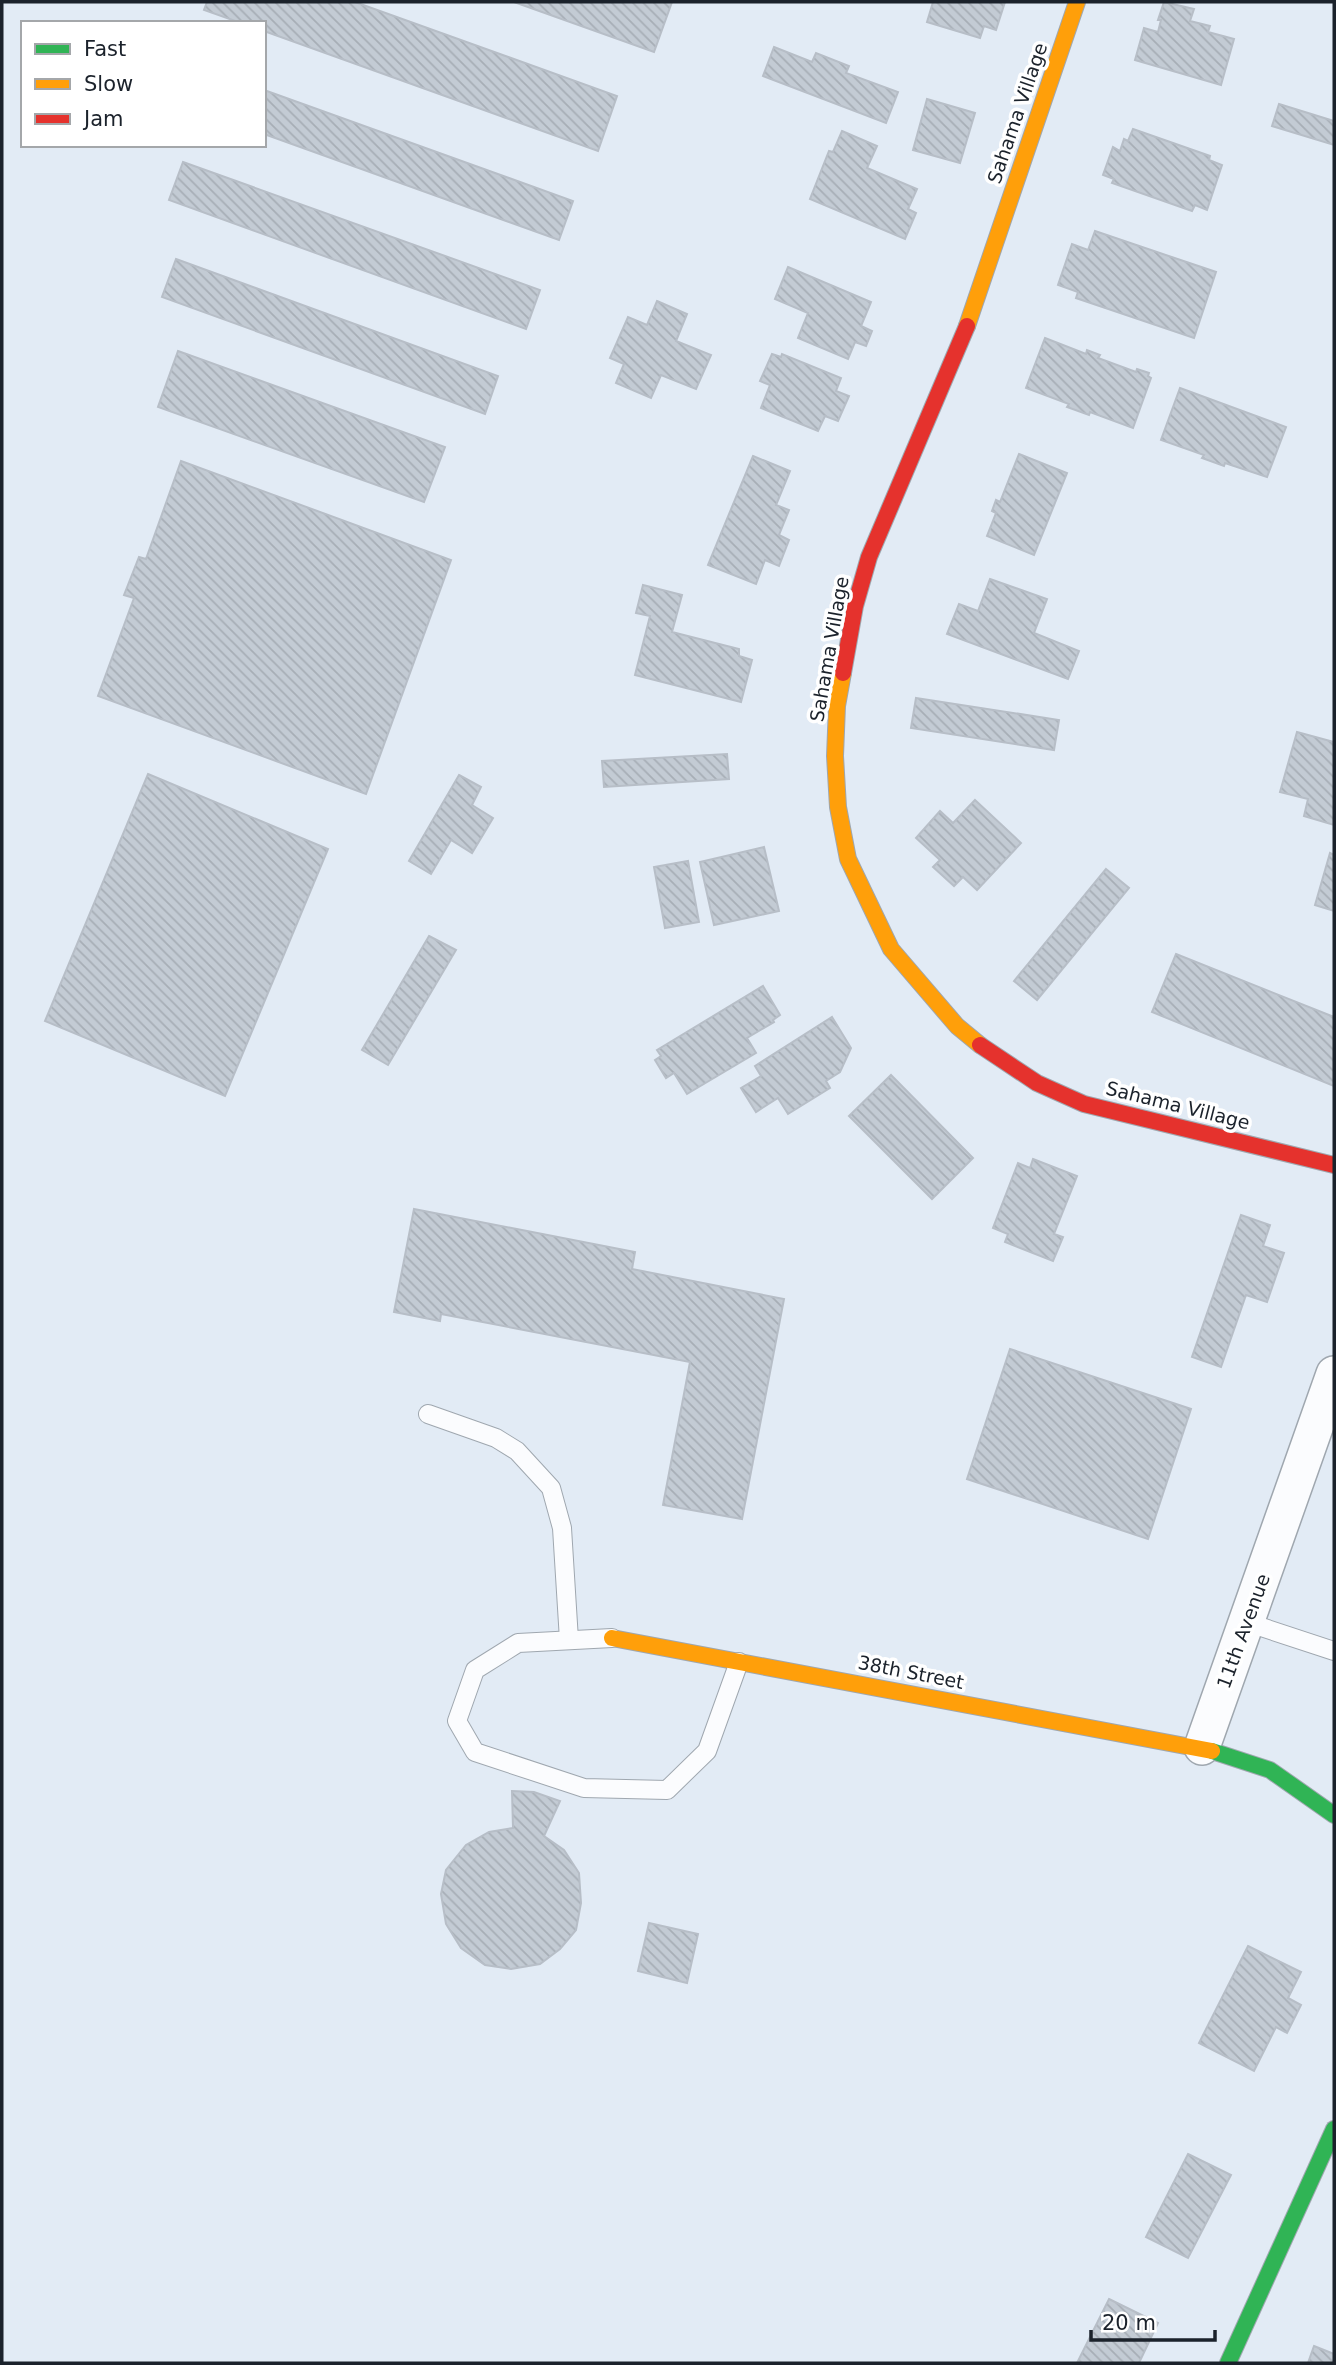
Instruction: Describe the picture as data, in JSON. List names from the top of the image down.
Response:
{
  "streets": {
    "street": ["Sahama Village", "11th Avenue", "38th Street"]
  },
  "crossings": [
    ["11th Avenue", "38th Street"]
  ],
  "legend": ["Fast", "Slow", "Jam"],
  "scale_bar": "20 m"
}
